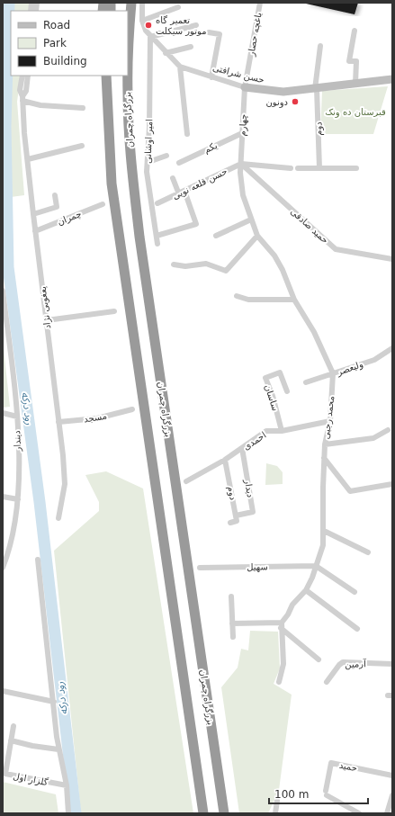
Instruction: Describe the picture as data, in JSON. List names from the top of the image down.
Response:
{
  "streets": {
    "highway": ["بزرگراه چمران"],
    "street": [
      "باغچه حصار",
      "حسن شرافتی",
      "چهارم",
      "دوم",
      "امیر اوشانی",
      "یکم",
      "حسن قلعه نویی",
      "چمران",
      "حمید صادقی",
      "یعغوبی نژاد",
      "ولیعصر",
      "ساسان",
      "مسجد",
      "محمد رجبی",
      "دیندار",
      "احمدی",
      "دیدار",
      "سهیل",
      "آرمین",
      "حمید",
      "گلزار اول"
    ]
  },
  "crossings": [
    ["باغچه حصار", "حسن شرافتی"],
    ["باغچه حصار", "چهارم"],
    ["حسن شرافتی", "چهارم"],
    ["حسن شرافتی", "دوم"],
    ["حسن شرافتی", "امیر اوشانی"],
    ["چهارم", "یکم"],
    ["چهارم", "حسن قلعه نویی"],
    ["چهارم", "حمید صادقی"],
    ["چهارم", "محمد رجبی"],
    ["دوم", "احمدی"],
    ["دوم", "دیدار"],
    ["حسن قلعه نویی", "حمید صادقی"],
    ["حسن قلعه نویی", "محمد رجبی"],
    ["چمران", "یعغوبی نژاد"],
    ["حمید صادقی", "محمد رجبی"],
    ["یعغوبی نژاد", "مسجد"],
    ["ولیعصر", "محمد رجبی"],
    ["ساسان", "احمدی"],
    ["محمد رجبی", "احمدی"],
    ["محمد رجبی", "سهیل"],
    ["احمدی", "دیدار"]
  ],
  "water": ["رود درکه"],
  "parks": ["قبرستان ده ونک"],
  "places": ["تعمیر گاه موتور سیکلت", "دونون"],
  "legend": ["Road", "Park", "Building"],
  "scale_bar": "100 m"
}
